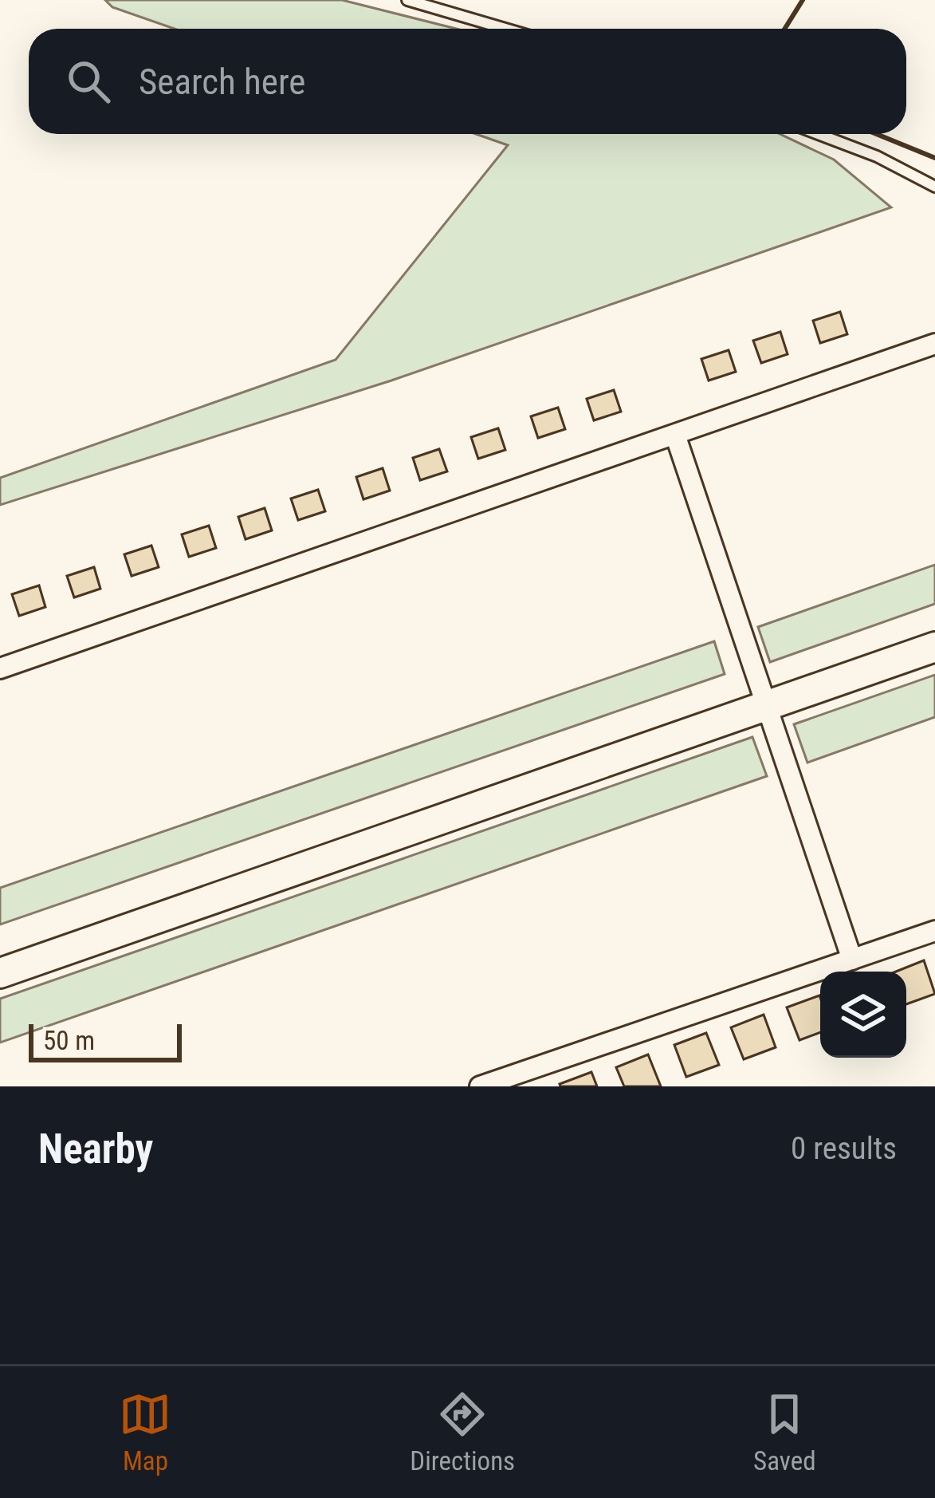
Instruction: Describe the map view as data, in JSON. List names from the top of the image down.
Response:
{
  "scale_bar": "50 m",
  "page": {
    "search": "Search here",
    "scale": "50 m",
    "heading": ["Nearby", "0 results"],
    "nav": ["Map", "Directions", "Saved"]
  }
}
